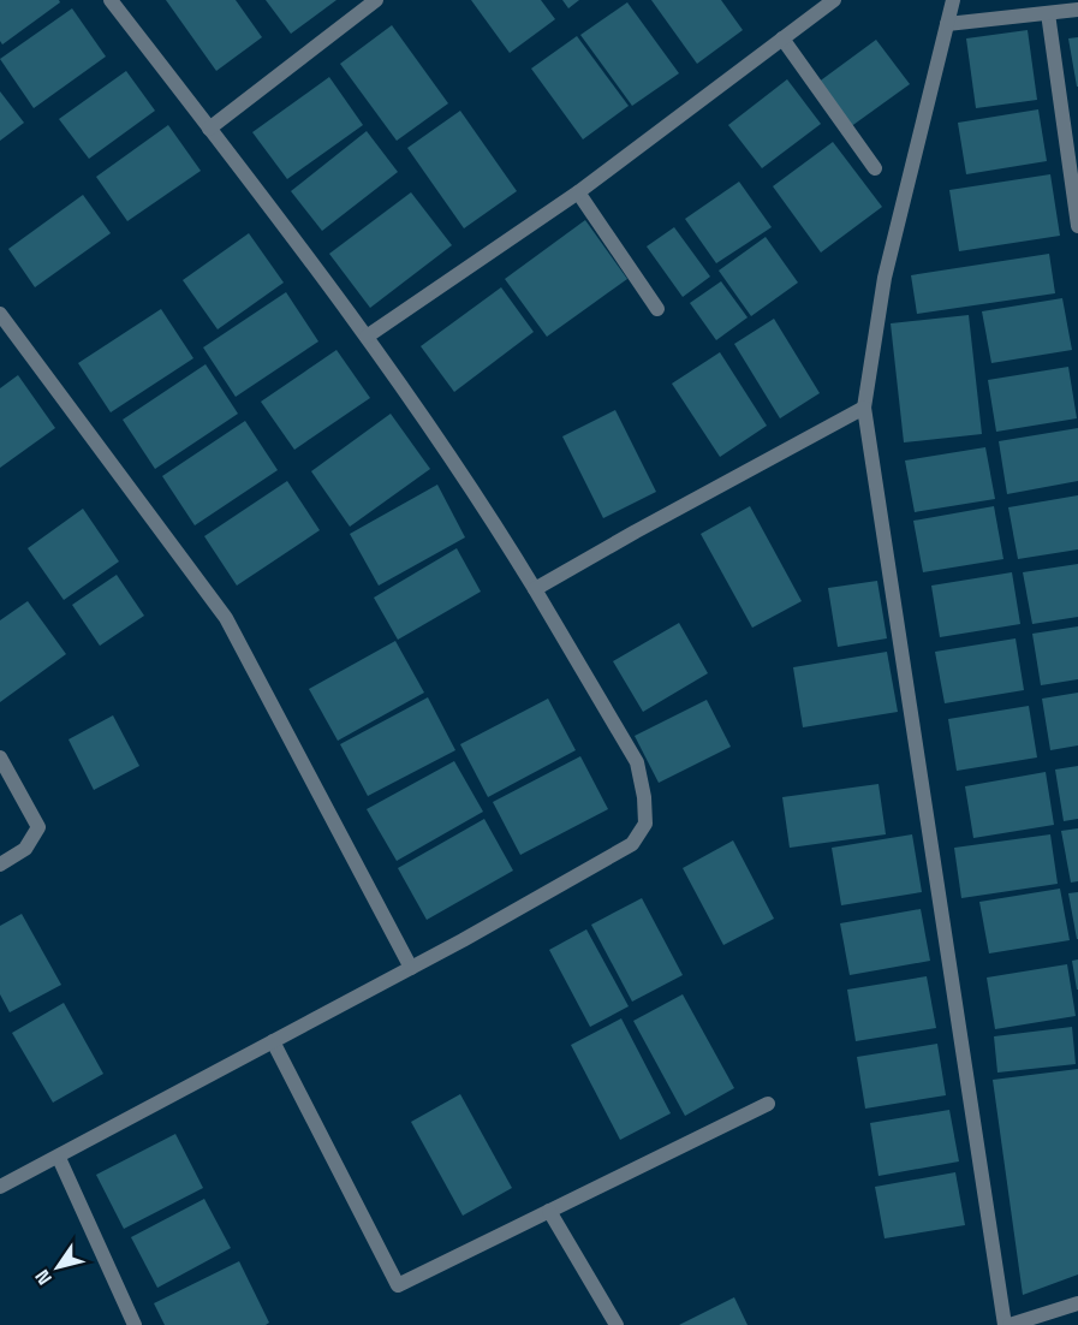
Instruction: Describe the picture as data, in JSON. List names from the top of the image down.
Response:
{
  "north": "bottom left"
}
